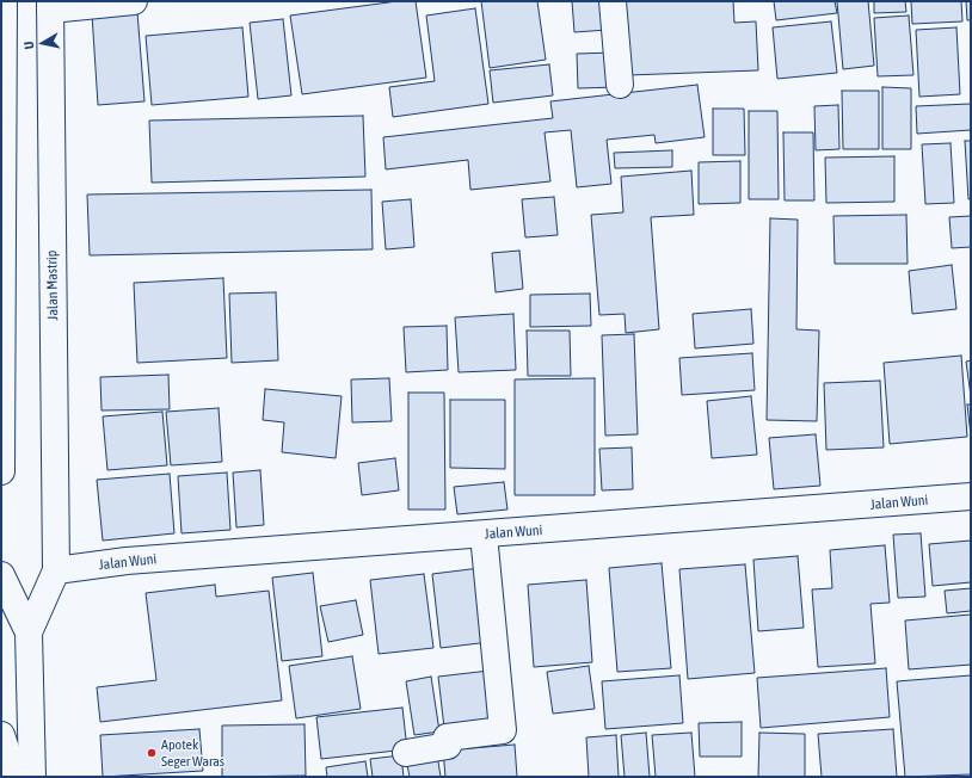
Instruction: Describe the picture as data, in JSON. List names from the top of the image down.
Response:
{
  "streets": {
    "main road": ["Jalan Mastrip", "Jalan Wuni"]
  },
  "crossings": [
    ["Jalan Mastrip", "Jalan Wuni"]
  ],
  "places": ["Apotek Seger Waras"],
  "north": "left"
}
